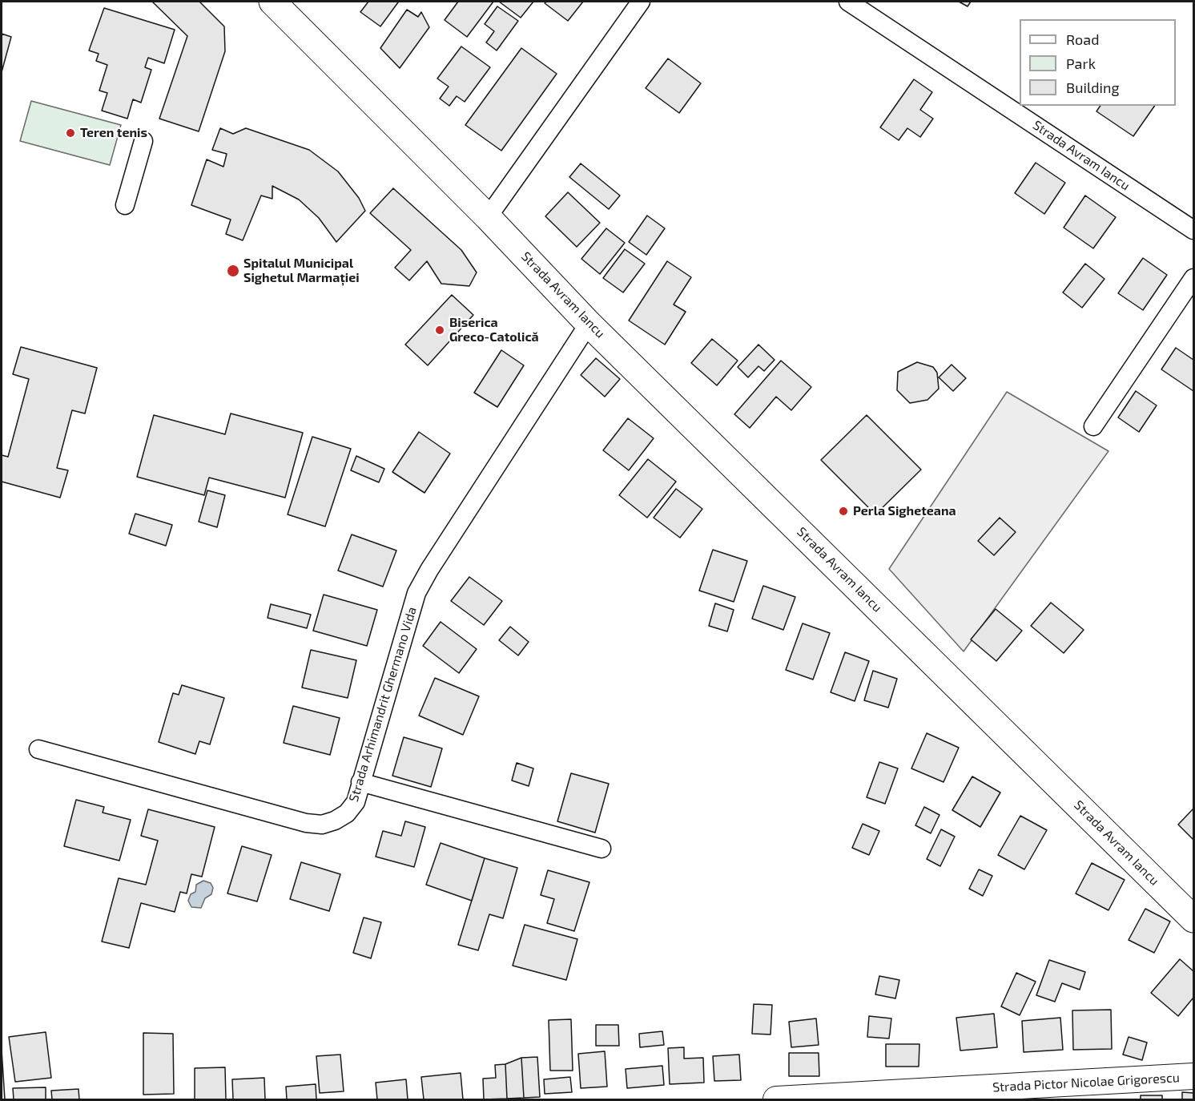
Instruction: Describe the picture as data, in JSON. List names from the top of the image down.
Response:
{
  "streets": {
    "main road": ["Strada Avram Iancu", "Strada Pictor Nicolae Grigorescu"],
    "street": ["Strada Arhimandrit Ghermano Vida"]
  },
  "crossings": [
    ["Strada Avram Iancu", "Strada Arhimandrit Ghermano Vida"]
  ],
  "places": [
    "Teren tenis",
    "Spitalul Municipal Sighetul Marmației",
    "Biserica Greco-Catolică",
    "Perla Sigheteana"
  ],
  "legend": ["Road", "Park", "Building"]
}
